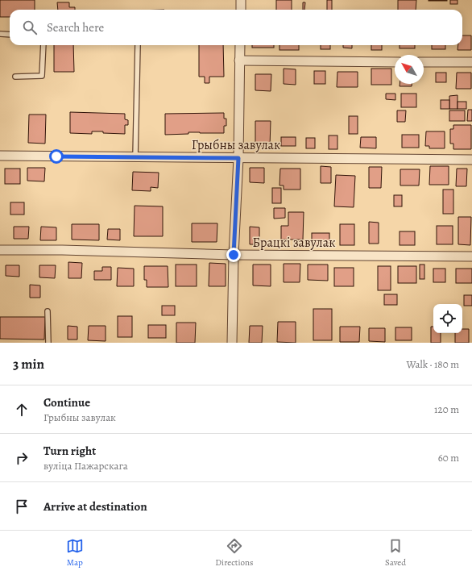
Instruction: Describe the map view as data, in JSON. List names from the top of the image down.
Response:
{
  "streets": {
    "street": ["Грыбны завулак", "Брацкі завулак"]
  },
  "north": "top left",
  "page": {
    "search": "Search here",
    "heading": ["3 min", "Walk · 180 m"],
    "list": [
      ["Continue", "Грыбны завулак", "120 m"],
      ["Turn right", "вуліца Пажарскага", "60 m"],
      "Arrive at destination"
    ],
    "nav": ["Map", "Directions", "Saved"]
  }
}
